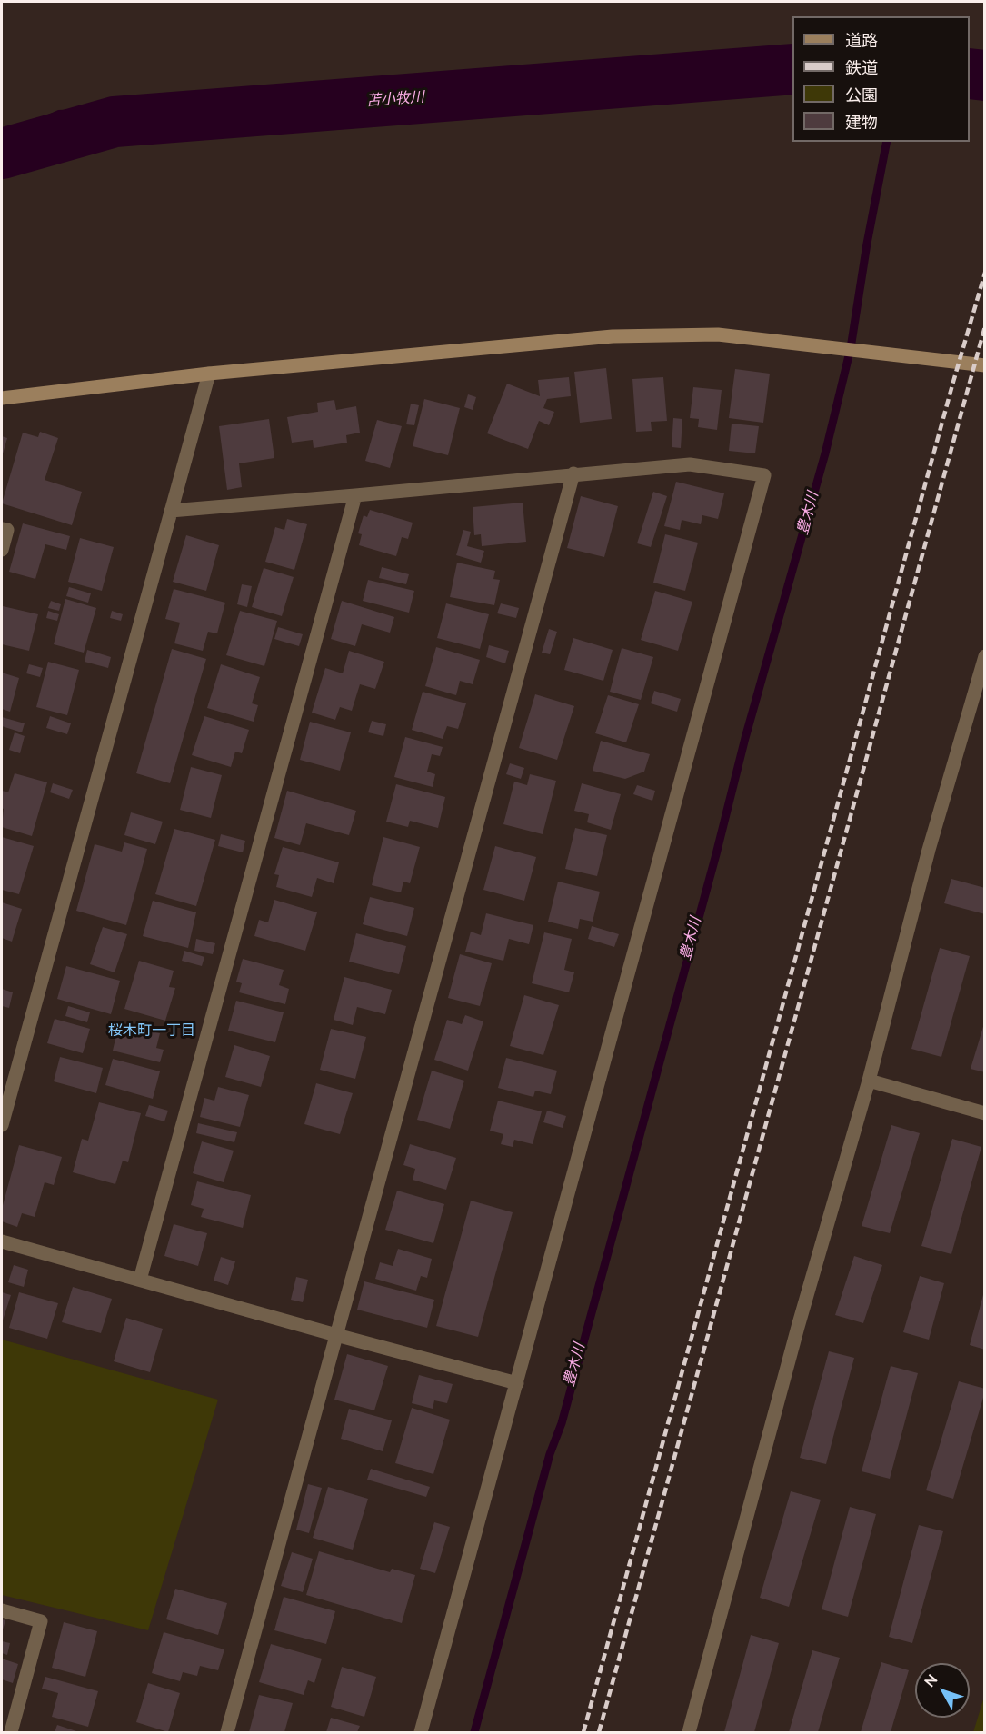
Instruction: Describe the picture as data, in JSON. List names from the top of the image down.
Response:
{
  "districts": ["桜木町一丁目"],
  "water": ["苫小牧川", "豊木川"],
  "legend": [
    "道路",
    "鉄道",
    "公園",
    "建物"
  ],
  "north": "top left"
}
